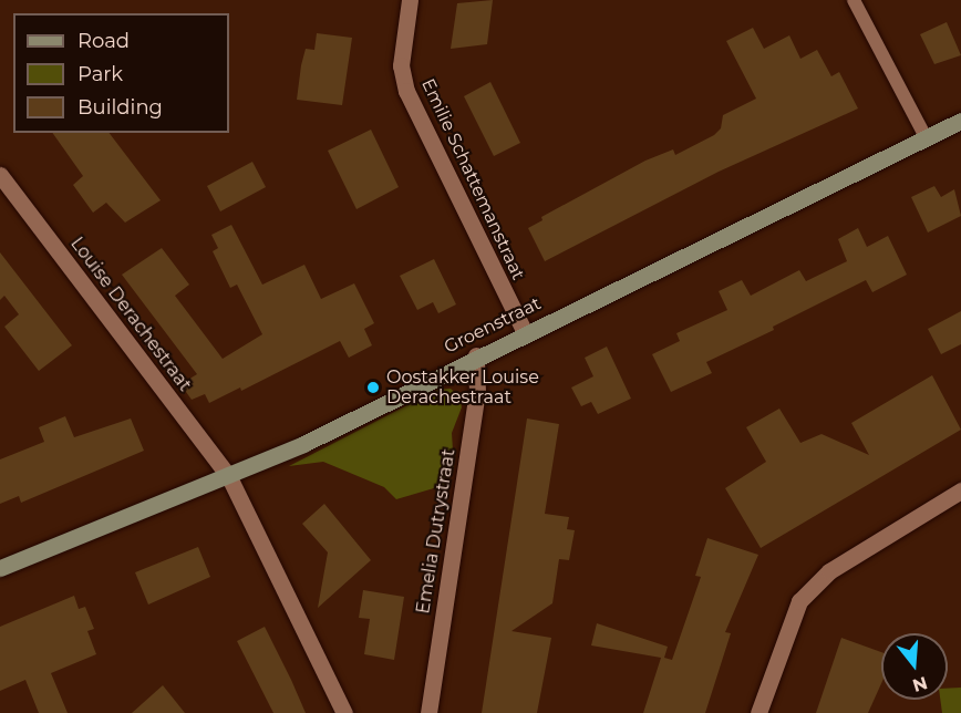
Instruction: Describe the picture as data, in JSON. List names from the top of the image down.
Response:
{
  "streets": {
    "street": [
      "Emilie Schattemanstraat",
      "Louise Derachestraat",
      "Groenstraat",
      "Emelia Dutrystraat"
    ]
  },
  "crossings": [
    ["Emilie Schattemanstraat", "Groenstraat"],
    ["Louise Derachestraat", "Groenstraat"],
    ["Groenstraat", "Emelia Dutrystraat"]
  ],
  "places": ["Oostakker Louise Derachestraat"],
  "legend": ["Road", "Park", "Building"],
  "north": "bottom"
}
